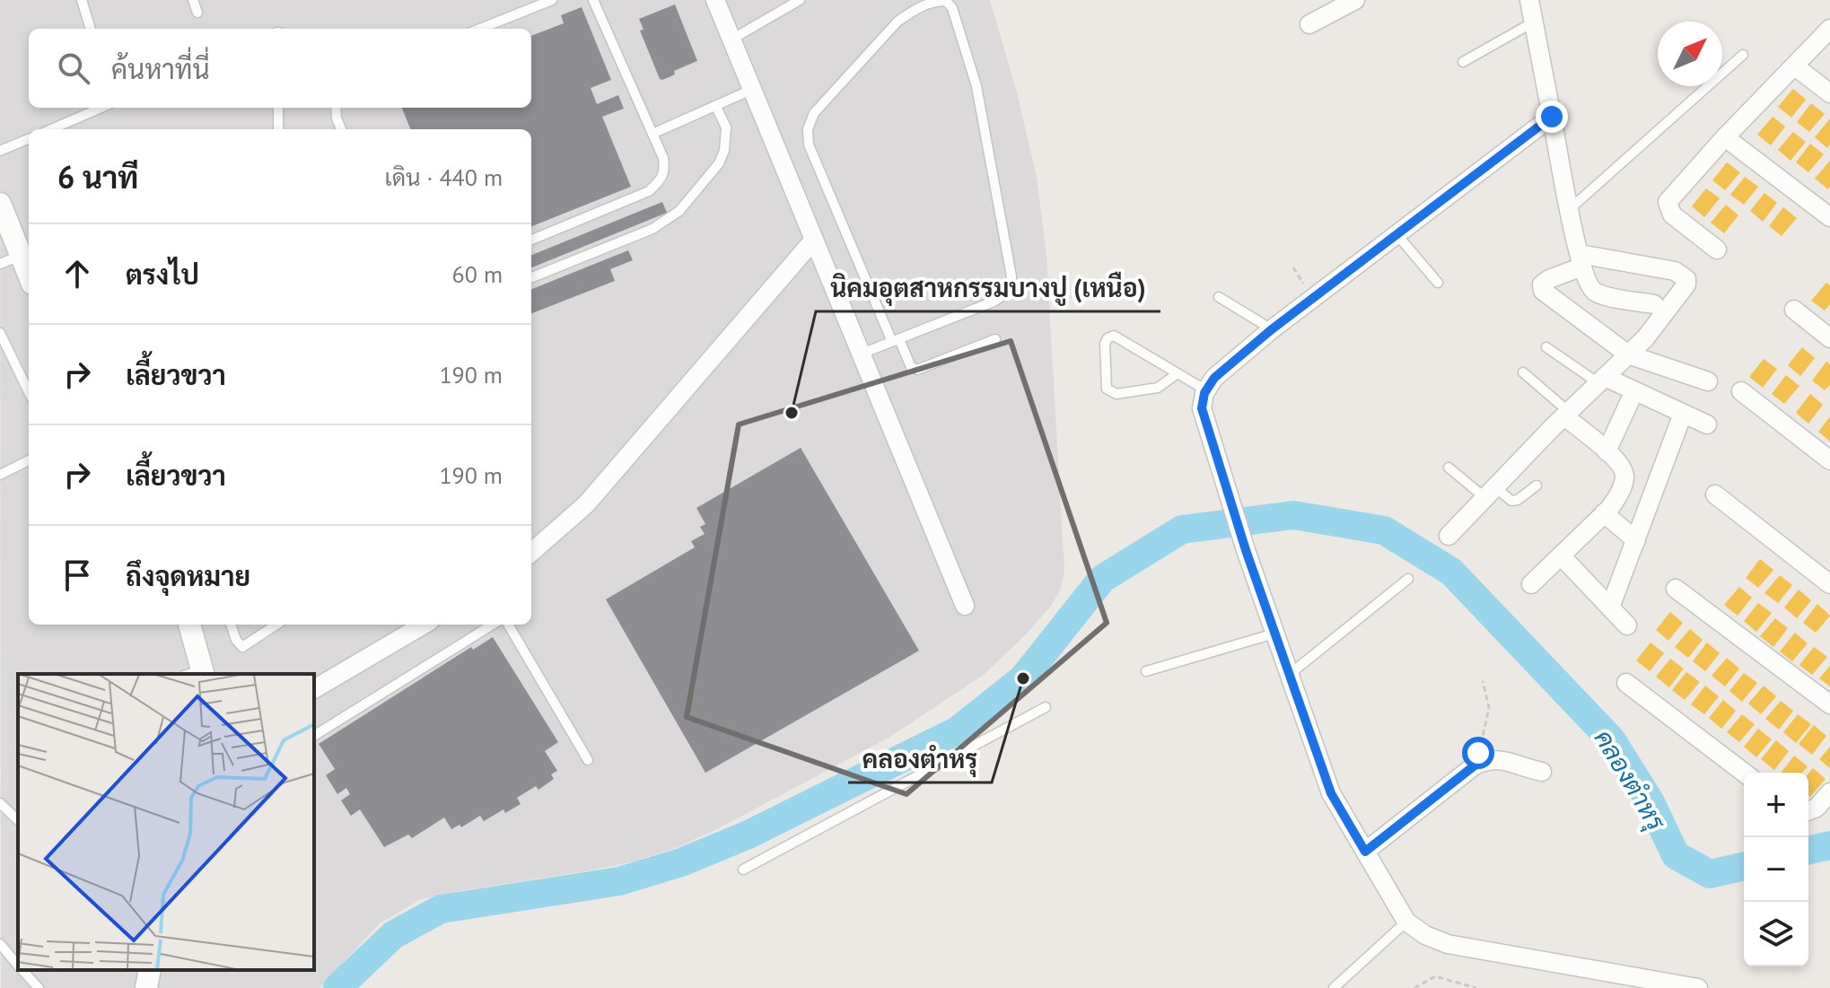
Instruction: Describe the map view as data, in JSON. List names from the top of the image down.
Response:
{
  "water": ["คลองตำหรุ"],
  "places": ["นิคมอุตสาหกรรมบางปู (เหนือ)", "คลองตำหรุ"],
  "north": "top right",
  "page": {
    "search": "ค้นหาที่นี่",
    "heading": ["6 นาที", "เดิน · 440 m"],
    "list": [
      ["ตรงไป", "60 m"],
      ["เลี้ยวขวา", "190 m"],
      ["เลี้ยวขวา", "190 m"],
      "ถึงจุดหมาย"
    ],
    "map_buttons": ["+", "−"]
  }
}
